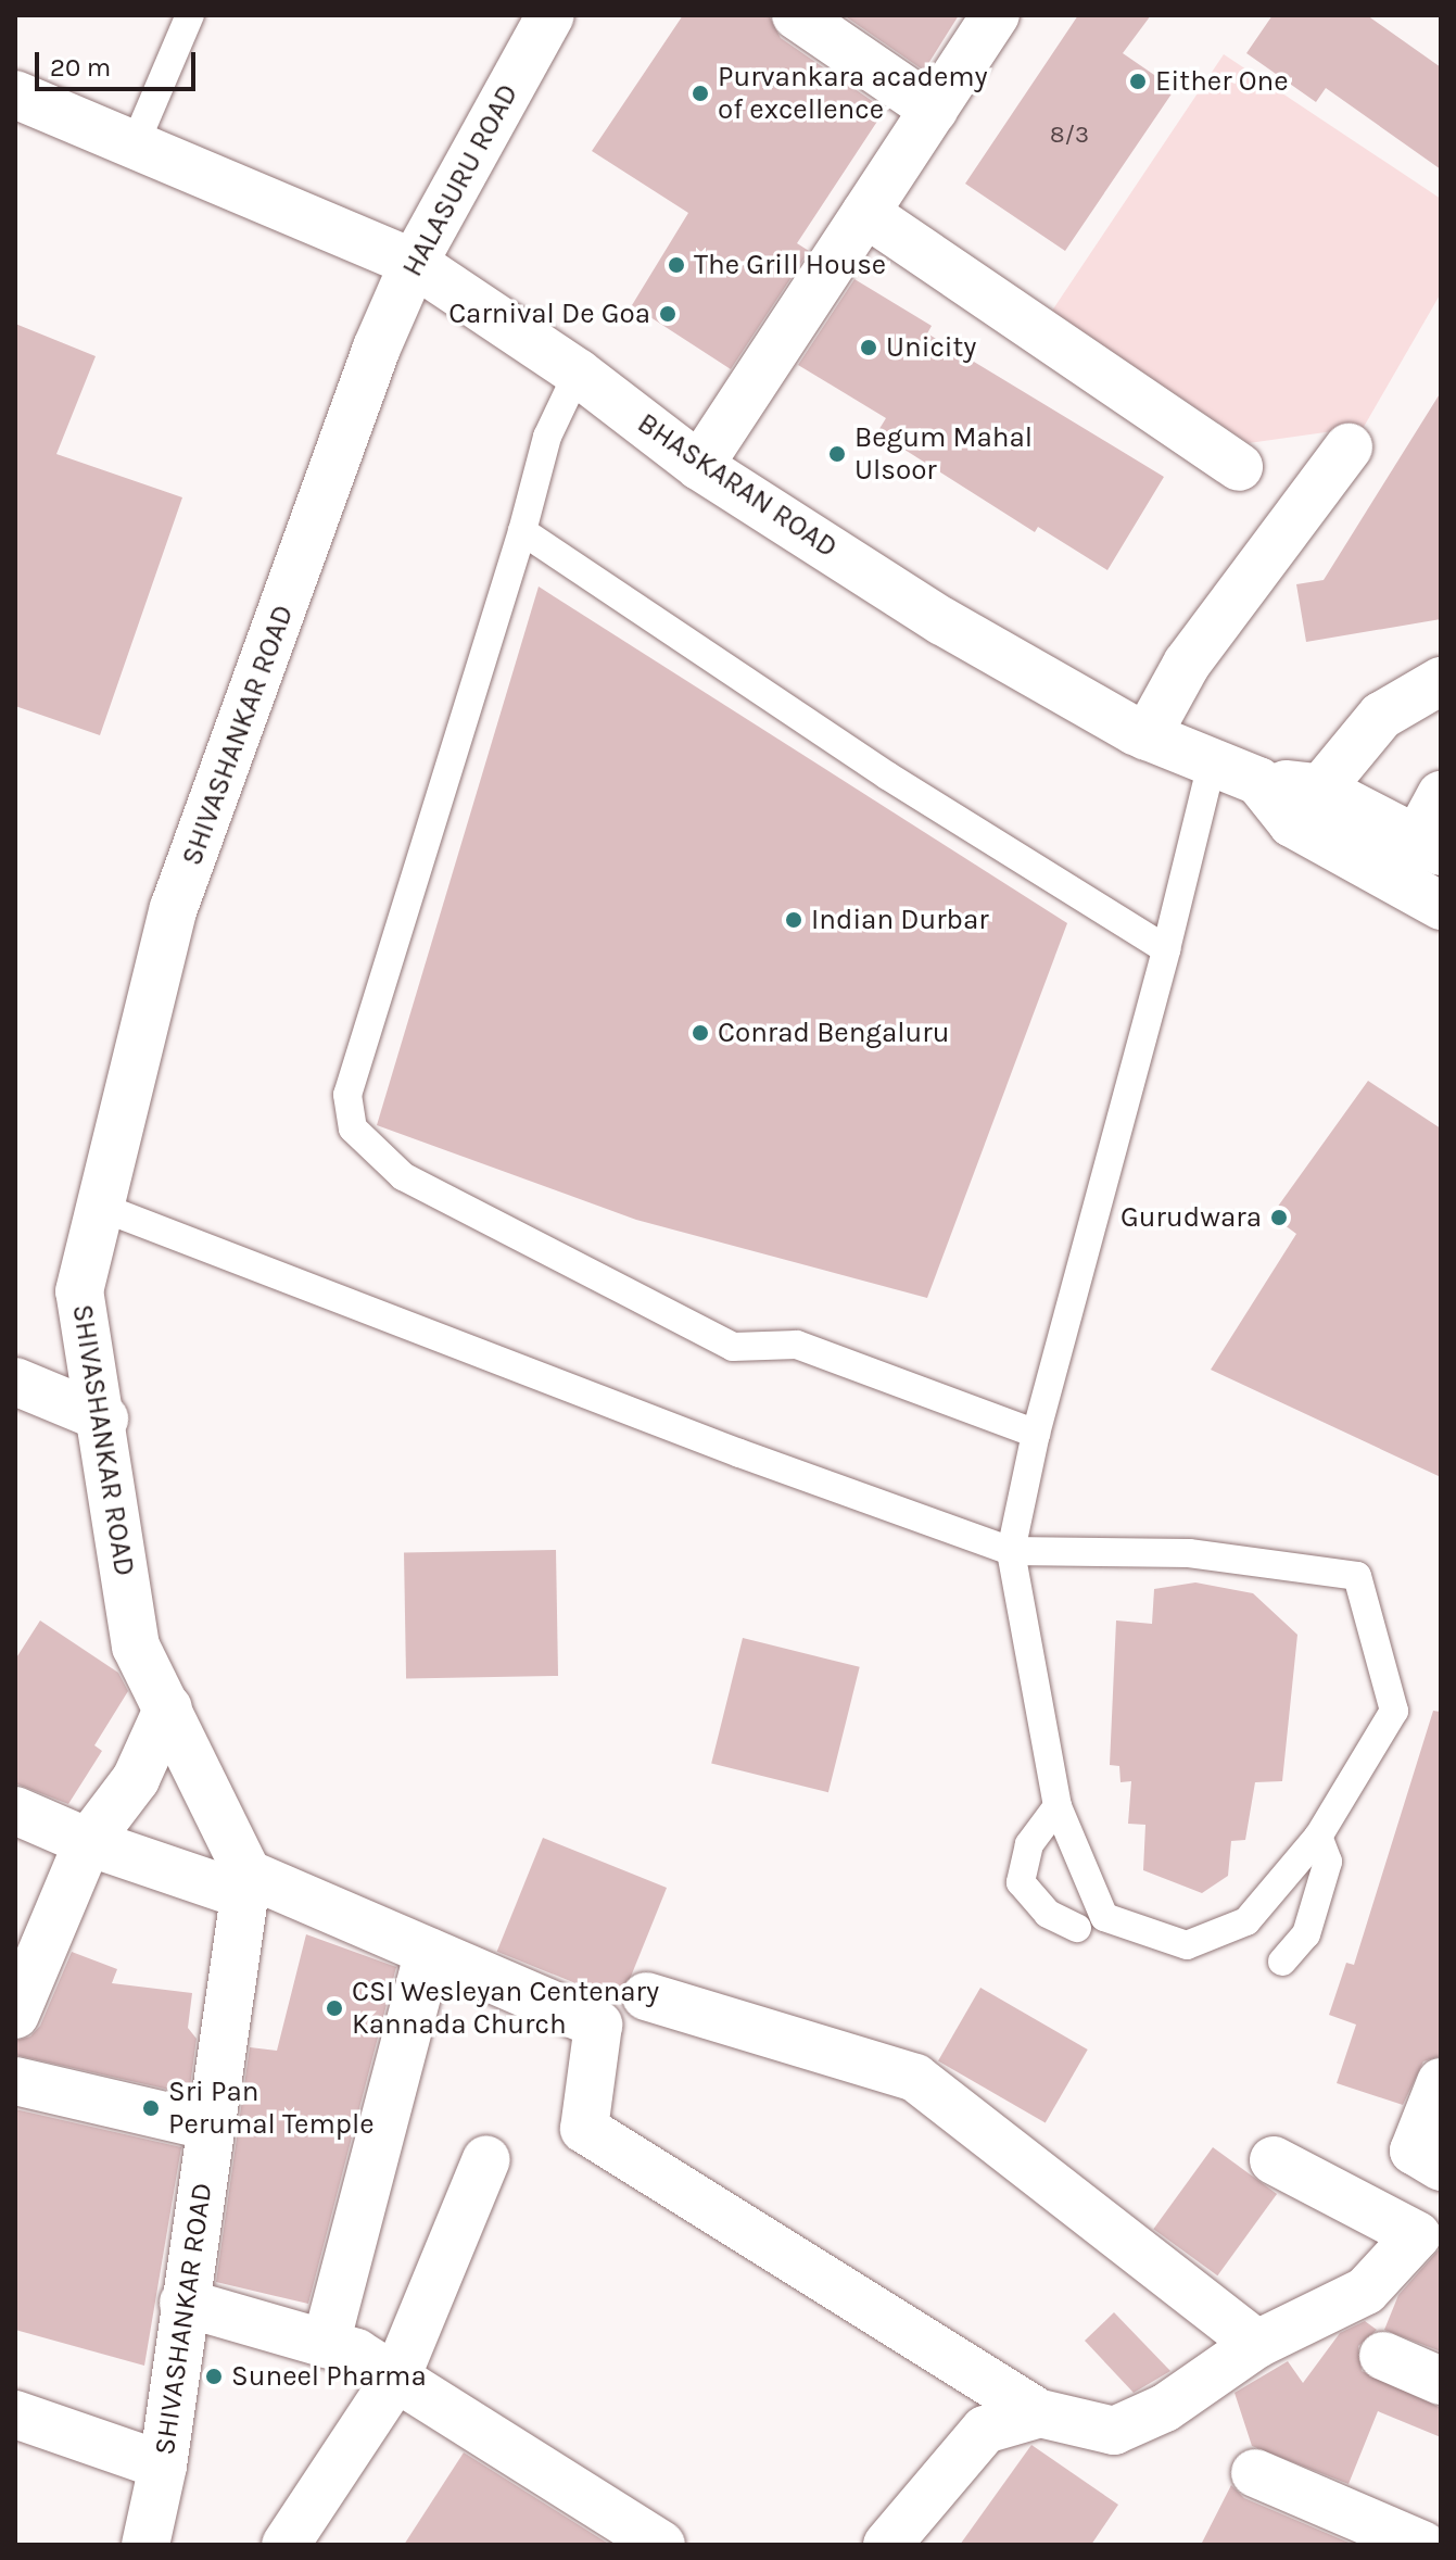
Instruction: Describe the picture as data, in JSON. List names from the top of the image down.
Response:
{
  "streets": {
    "street": ["HALASURU ROAD", "BHASKARAN ROAD", "SHIVASHANKAR ROAD"]
  },
  "crossings": [
    ["HALASURU ROAD", "BHASKARAN ROAD"],
    ["HALASURU ROAD", "SHIVASHANKAR ROAD"]
  ],
  "places": [
    "Either One",
    "Purvankara academy of excellence",
    "The Grill House",
    "Carnival De Goa",
    "Unicity",
    "Begum Mahal Ulsoor",
    "Indian Durbar",
    "Conrad Bengaluru",
    "Gurudwara",
    "CSI Wesleyan Centenary Kannada Church",
    "Sri Pan Perumal Temple",
    "Suneel Pharma"
  ],
  "house_numbers": ["8/3"],
  "scale_bar": "20 m"
}
